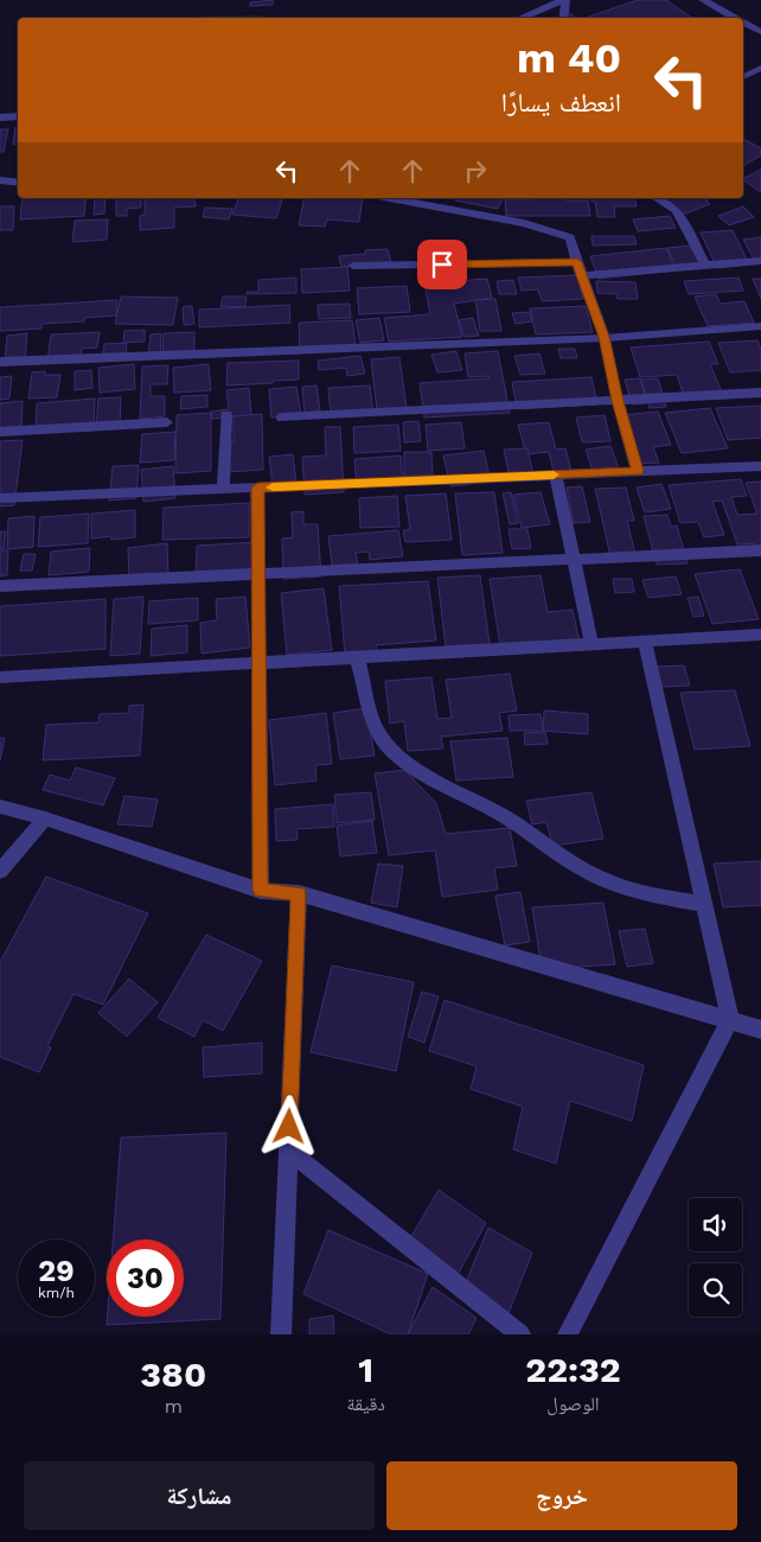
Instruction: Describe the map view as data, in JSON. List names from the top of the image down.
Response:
{
  "page": {
    "turn": ["40 m", "انعطف يسارًا"],
    "speed": "29 km/h",
    "limit": "30",
    "eta": [
      "22:32",
      "الوصول",
      "1",
      "دقيقة",
      "380",
      "m"
    ],
    "buttons": ["خروج", "مشاركة"]
  }
}
